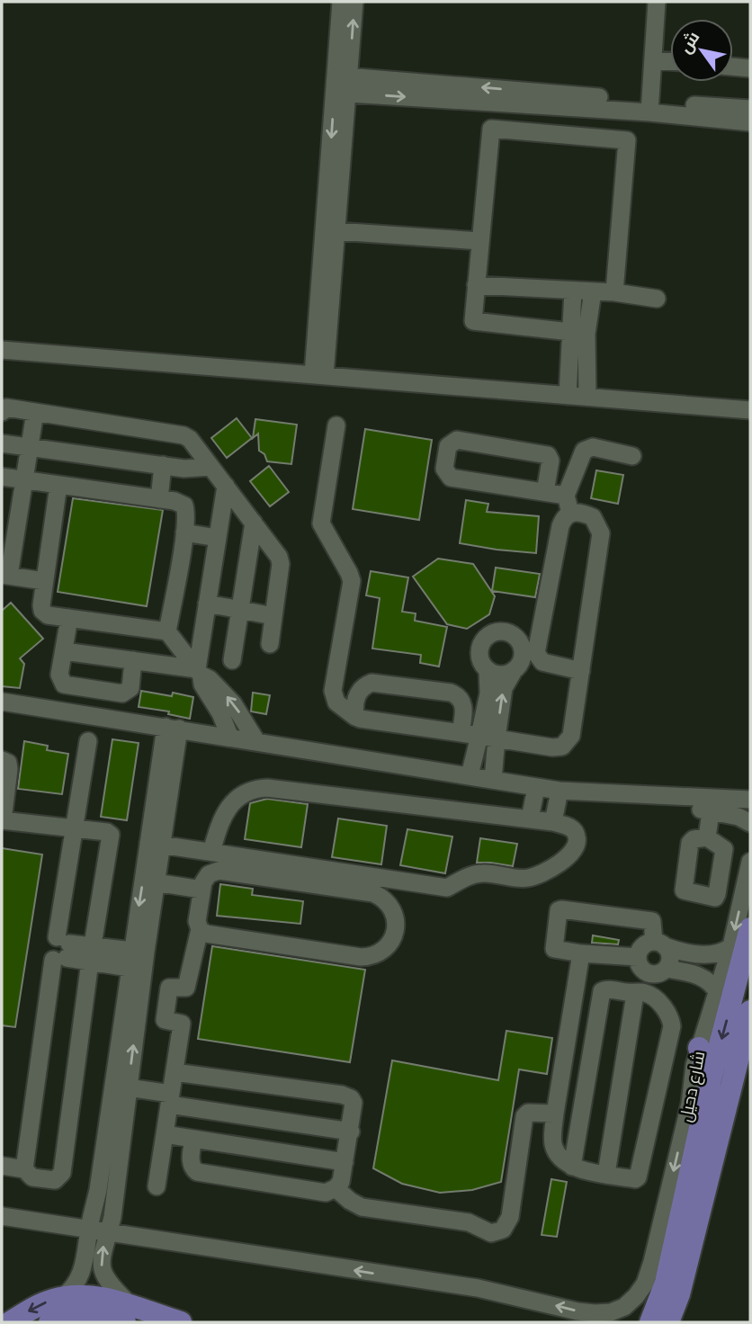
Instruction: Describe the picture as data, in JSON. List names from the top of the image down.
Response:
{
  "streets": {
    "main road": ["شارع دحيل"]
  },
  "north": "top left"
}
